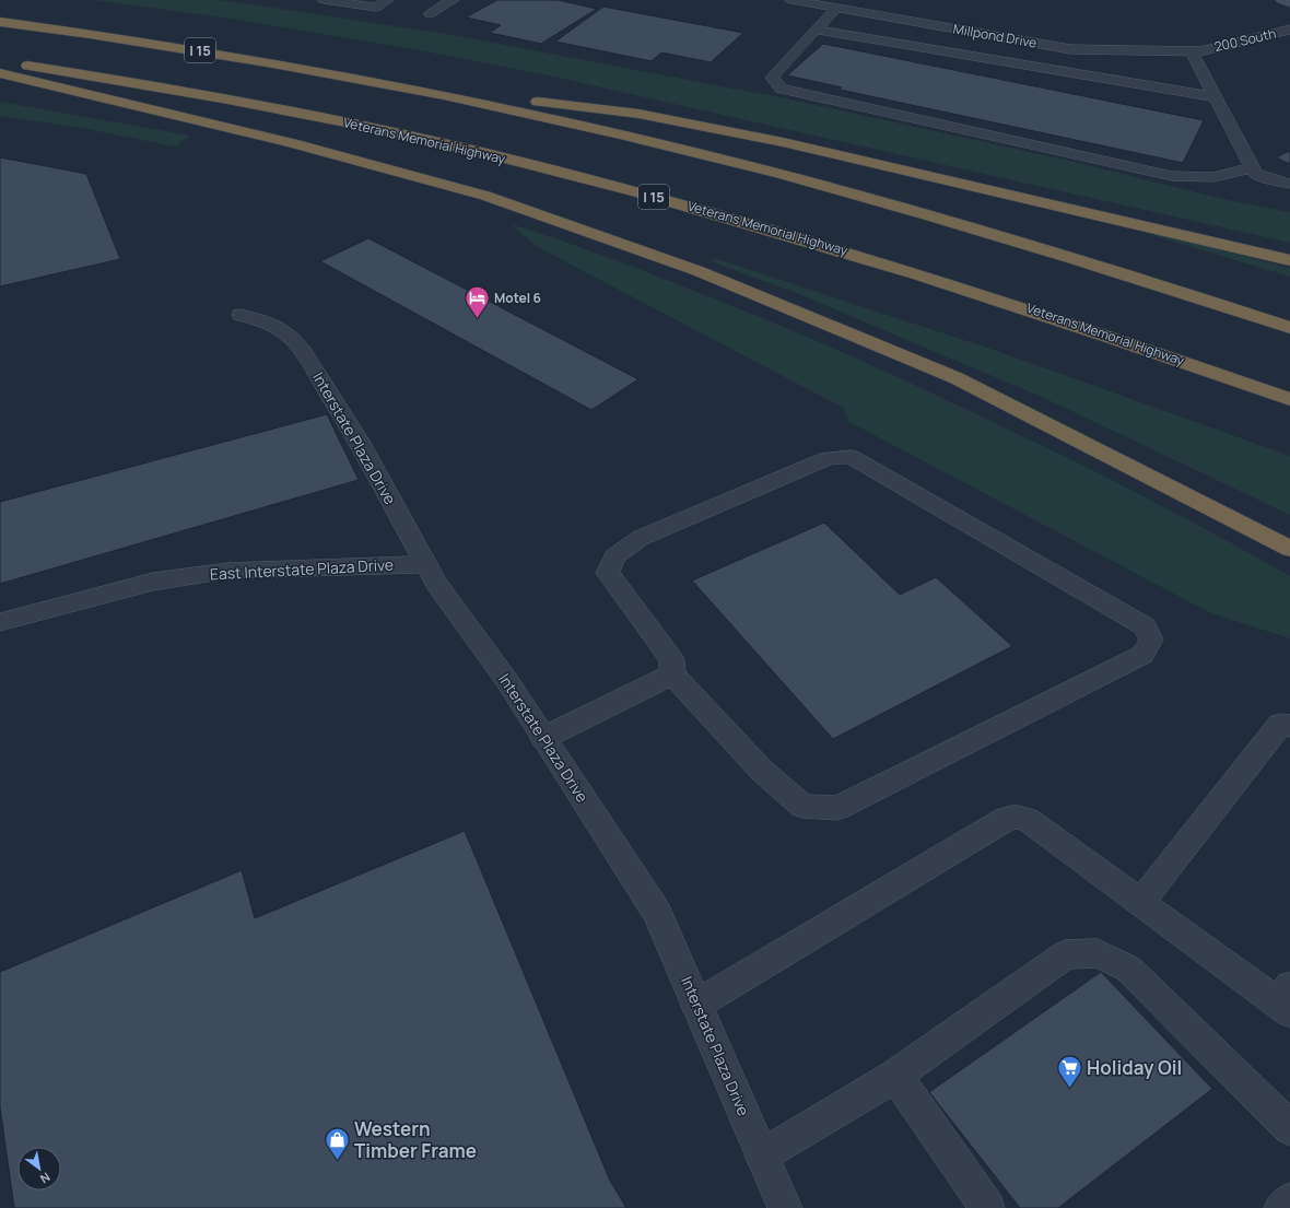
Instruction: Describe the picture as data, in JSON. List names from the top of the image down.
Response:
{
  "streets": {
    "highway": ["I 15", "Veterans Memorial Highway"],
    "street": [
      "Millpond Drive",
      "200 South",
      "Interstate Plaza Drive",
      "East Interstate Plaza Drive"
    ]
  },
  "crossings": [
    ["Millpond Drive", "200 South"],
    ["Interstate Plaza Drive", "East Interstate Plaza Drive"]
  ],
  "places": {
    "hotel": ["Motel 6"],
    "supermarket": ["Holiday Oil"],
    "shop": ["Western Timber Frame"]
  },
  "north": "bottom right"
}
